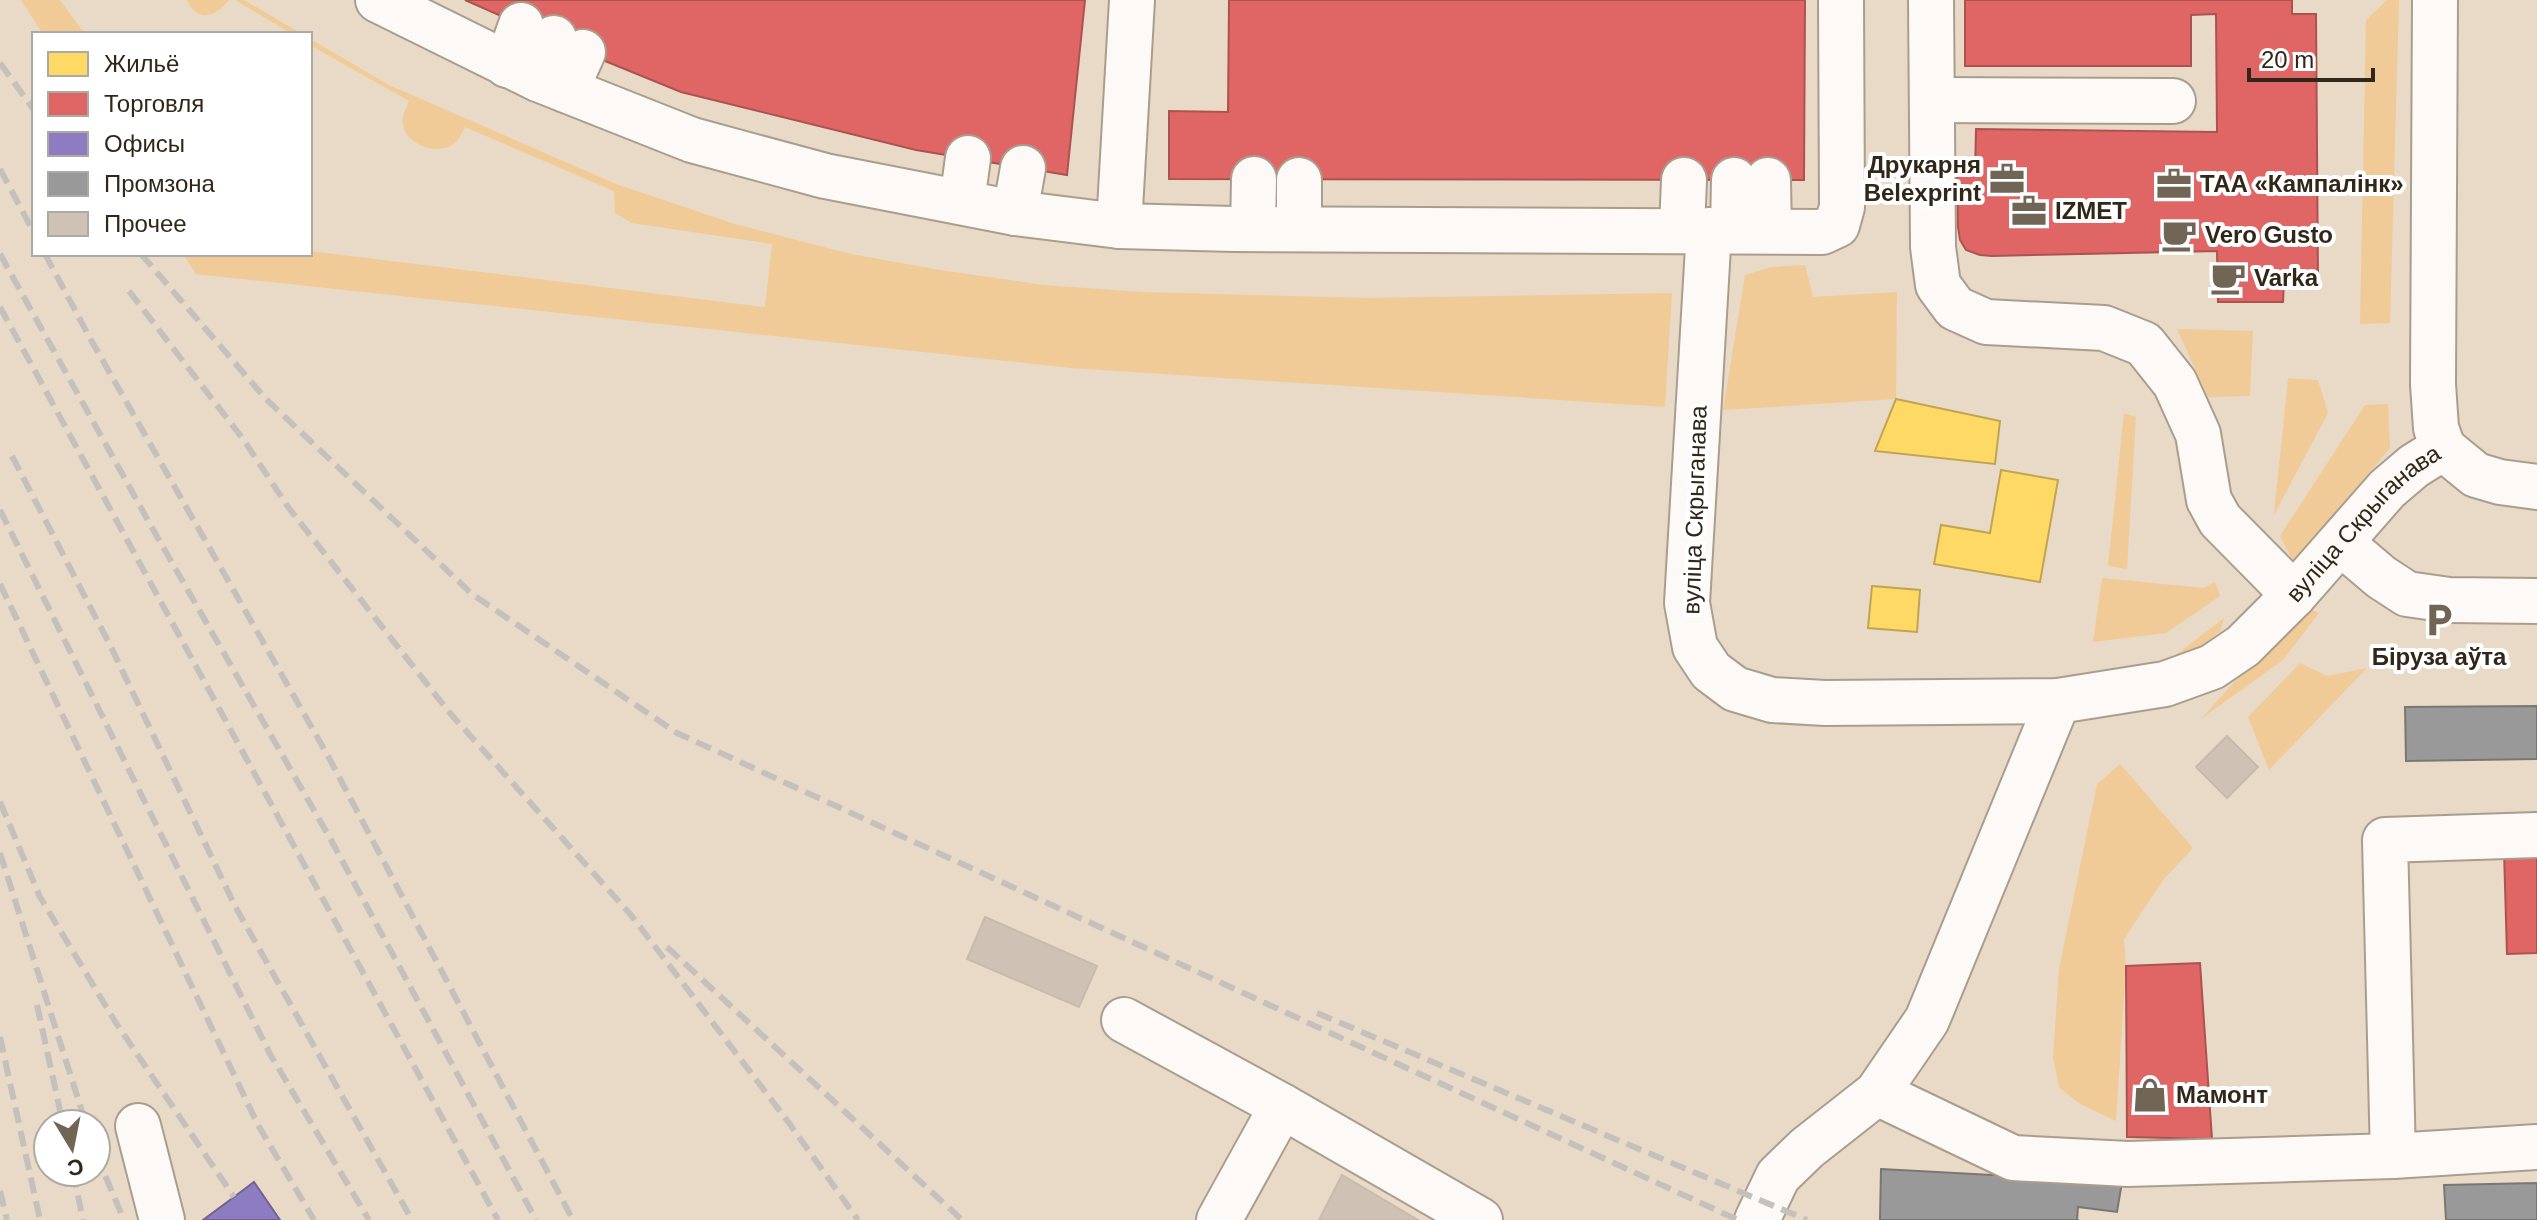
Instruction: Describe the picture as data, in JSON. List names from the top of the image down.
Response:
{
  "streets": {
    "street": ["вуліца Скрыганава"]
  },
  "places": {
    "office": ["Друкарня Belexprint", "ТАА «Кампалінк»", "IZMET"],
    "cafe": ["Vero Gusto", "Varka"],
    "parking": ["Біруза аўта"],
    "shop": ["Мамонт"]
  },
  "legend": [
    "Жильё",
    "Торговля",
    "Офисы",
    "Промзона",
    "Прочее"
  ],
  "scale_bar": "20 m",
  "north": "bottom"
}
